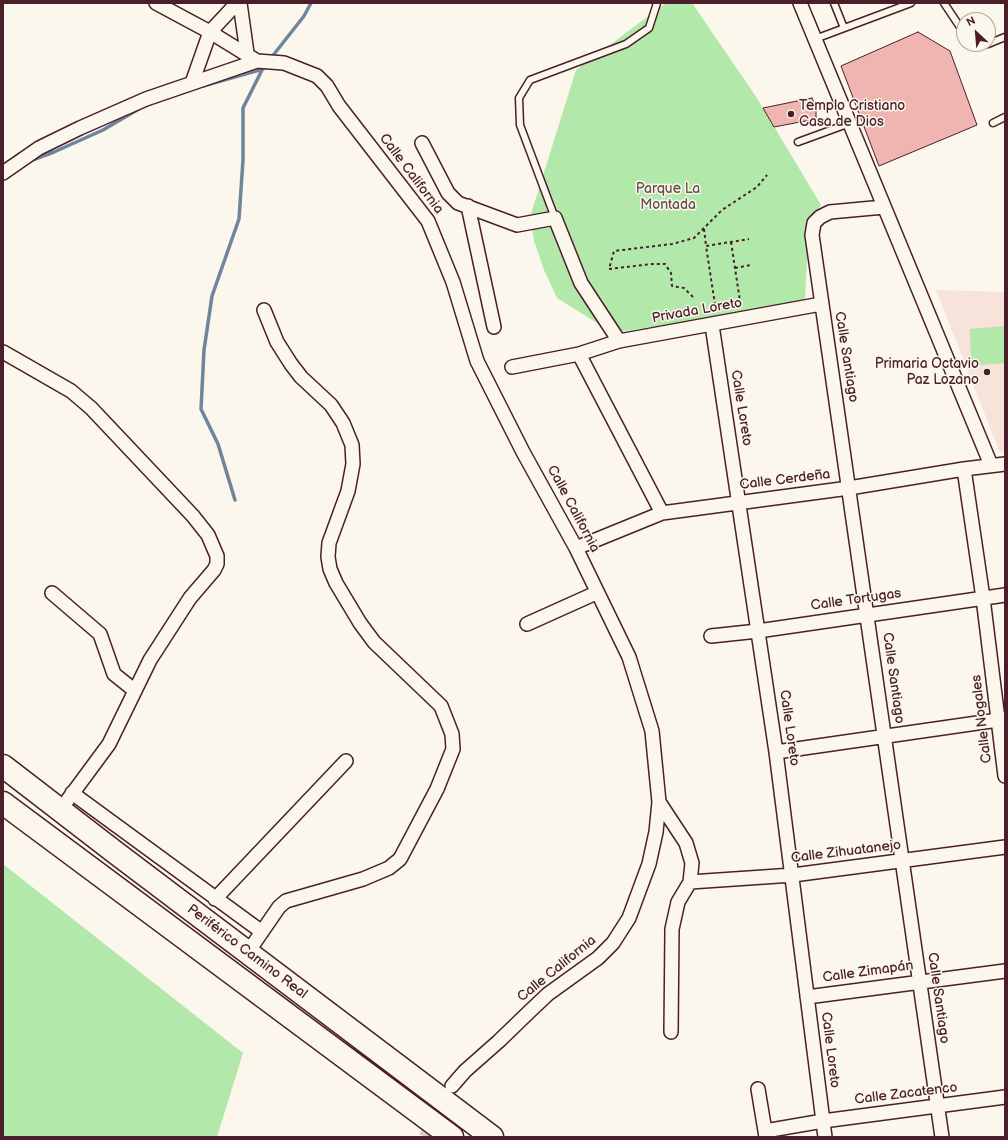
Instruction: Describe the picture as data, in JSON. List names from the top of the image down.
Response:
{
  "streets": {
    "highway": ["Periférico Camino Real"],
    "street": [
      "Calle California",
      "Privada Loreto",
      "Calle Santiago",
      "Calle Loreto",
      "Calle Cerdeña",
      "Calle Tortugas",
      "Calle Nogales",
      "Calle Zihuatanejo",
      "Calle Zimapán",
      "Calle Zacatenco"
    ]
  },
  "crossings": [
    ["Calle California", "Calle Cerdeña"],
    ["Privada Loreto", "Calle Santiago"],
    ["Privada Loreto", "Calle Loreto"],
    ["Calle Santiago", "Calle Cerdeña"],
    ["Calle Santiago", "Calle Tortugas"],
    ["Calle Santiago", "Calle Zihuatanejo"],
    ["Calle Santiago", "Calle Zimapán"],
    ["Calle Santiago", "Calle Zacatenco"],
    ["Calle Loreto", "Calle Cerdeña"],
    ["Calle Loreto", "Calle Tortugas"],
    ["Calle Loreto", "Calle Zihuatanejo"],
    ["Calle Loreto", "Calle Zimapán"],
    ["Calle Loreto", "Calle Zacatenco"],
    ["Calle Cerdeña", "Calle Nogales"],
    ["Calle Tortugas", "Calle Nogales"]
  ],
  "parks": ["Parque La Montada"],
  "places": ["Templo Cristiano Casa de Dios", "Primaria Octavio Paz Lozano"],
  "north": "top left"
}
